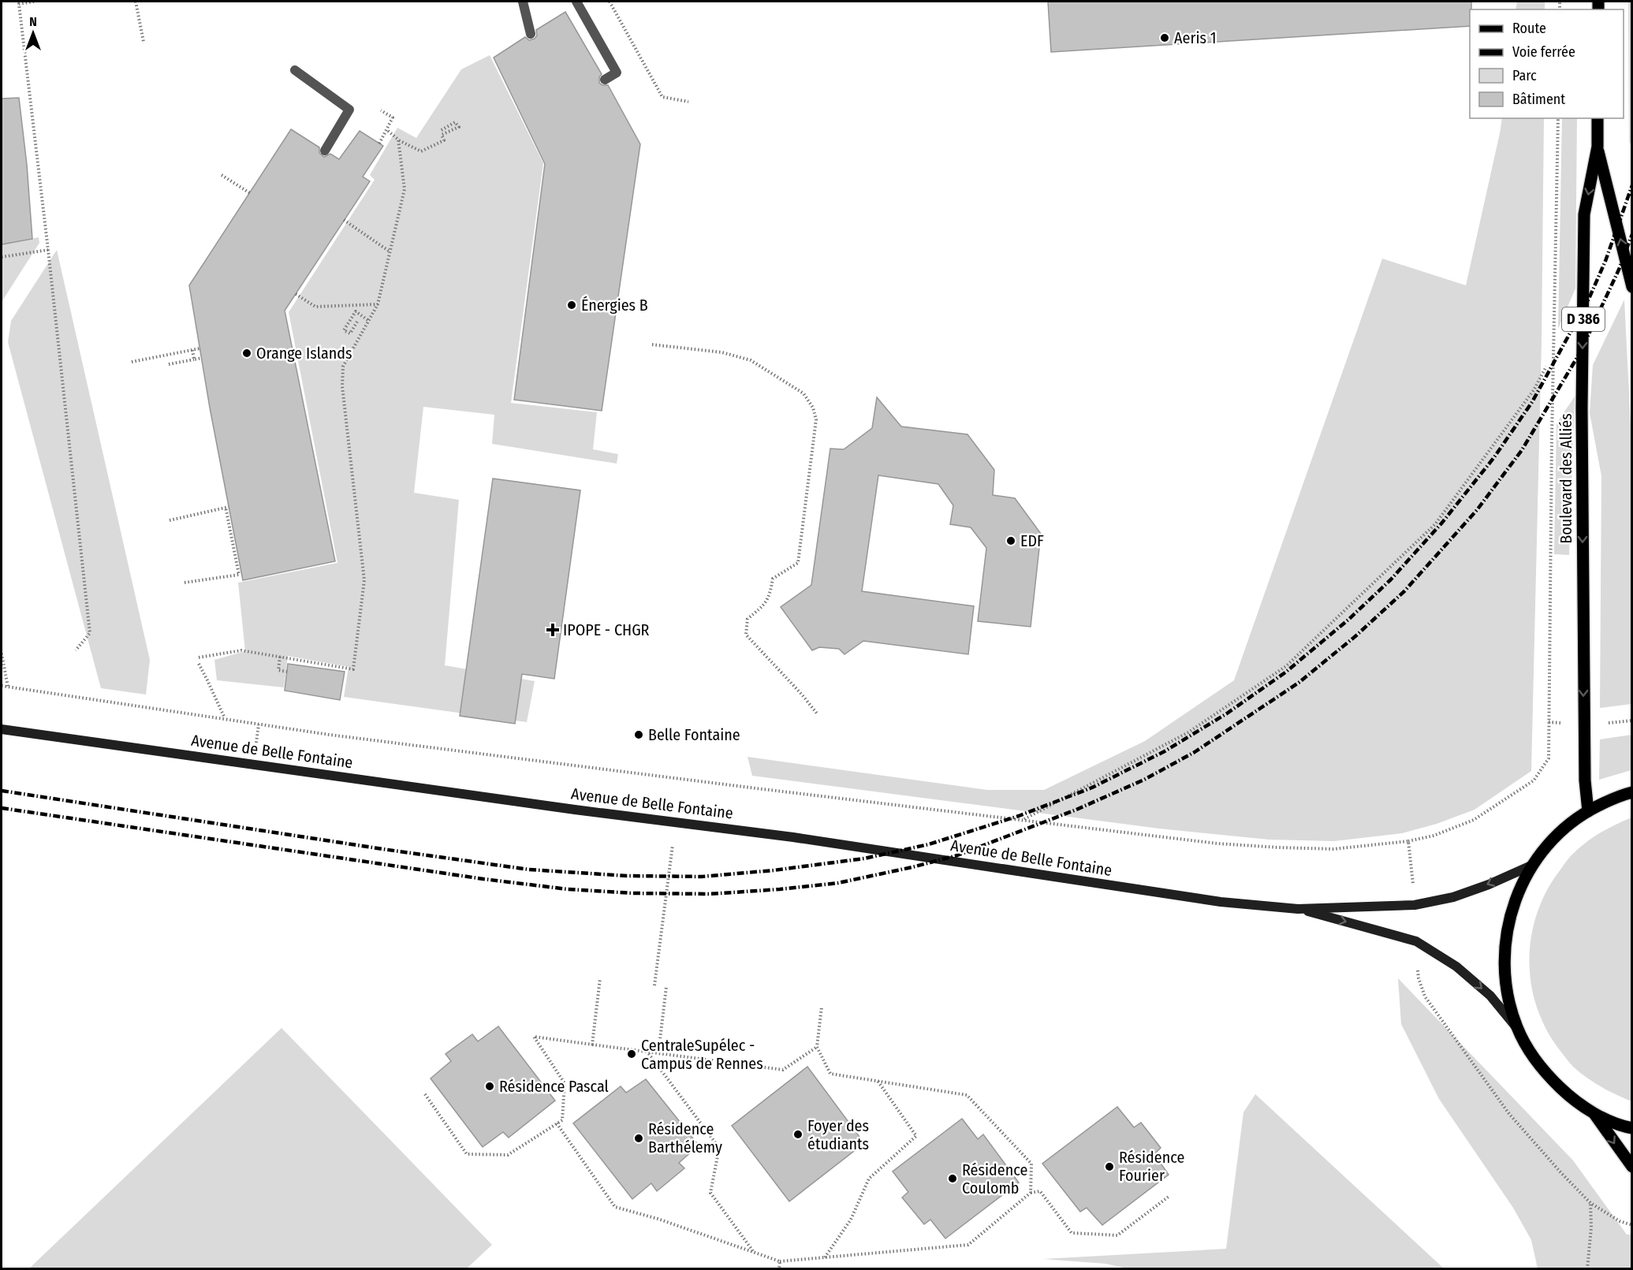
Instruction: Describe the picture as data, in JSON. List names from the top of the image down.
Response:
{
  "streets": {
    "main road": ["D 386", "Boulevard des Alliés", "Avenue de Belle Fontaine"]
  },
  "places": {
    "other": [
      "Aeris 1",
      "Énergies B",
      "Orange Islands",
      "EDF",
      "Belle Fontaine",
      "CentraleSupélec - Campus de Rennes",
      "Résidence Pascal",
      "Foyer des étudiants",
      "Résidence Barthélemy",
      "Résidence Fourier",
      "Résidence Coulomb"
    ],
    "health": ["IPOPE - CHGR"]
  },
  "legend": [
    "Route",
    "Voie ferrée",
    "Parc",
    "Bâtiment"
  ],
  "north": "top"
}
